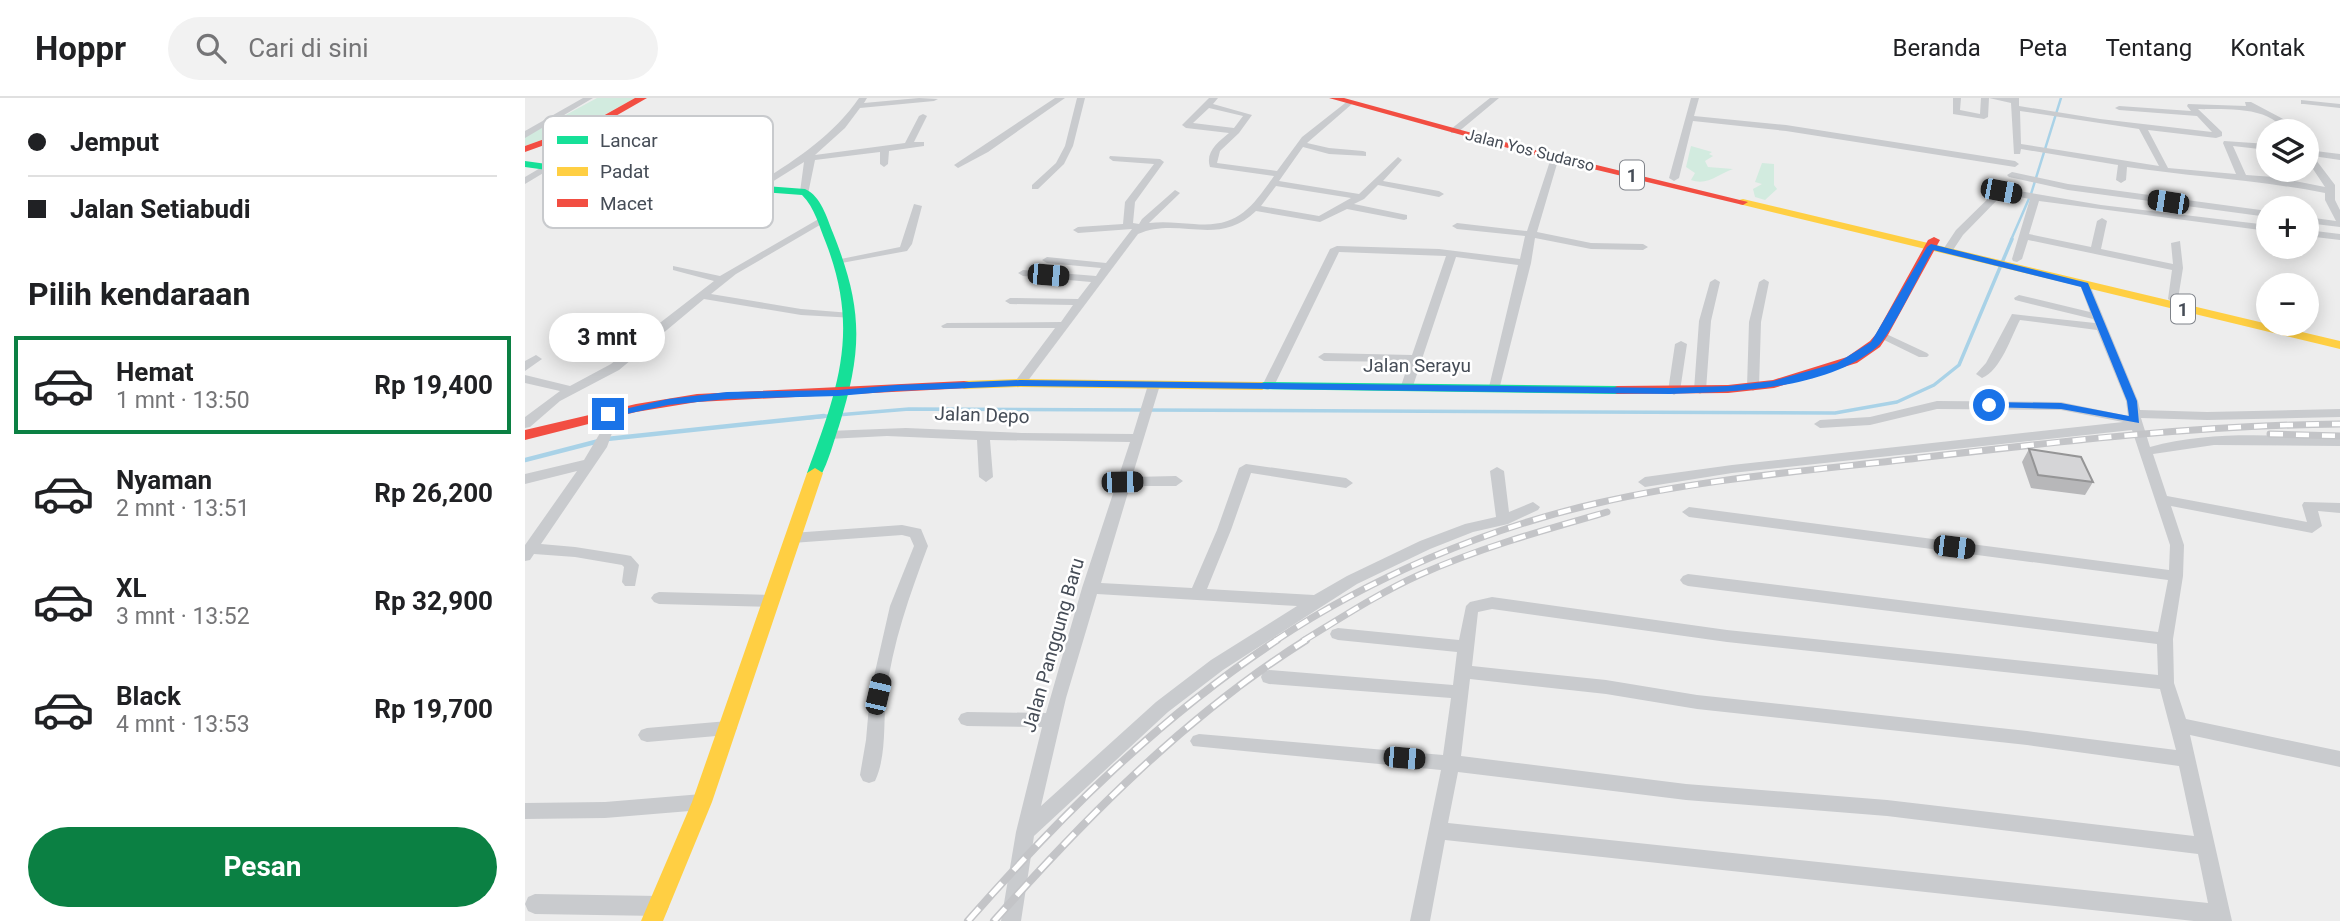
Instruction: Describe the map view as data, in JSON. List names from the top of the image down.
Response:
{
  "streets": {
    "main road": ["Jalan Yos Sudarso", "1", "Jalan Serayu"],
    "street": ["Jalan Depo", "Jalan Panggung Baru"]
  },
  "crossings": [
    ["Jalan Yos Sudarso", "1"],
    ["Jalan Yos Sudarso", "Jalan Serayu"],
    ["1", "Jalan Serayu"],
    ["Jalan Serayu", "Jalan Panggung Baru"],
    ["Jalan Depo", "Jalan Panggung Baru"]
  ],
  "legend": ["Lancar", "Padat", "Macet"],
  "page": {
    "header": "Hoppr",
    "search": "Cari di sini",
    "nav": [
      "Beranda",
      "Peta",
      "Tentang",
      "Kontak"
    ],
    "banner": ["Jemput", "Jalan Setiabudi"],
    "map_buttons": ["+", "−"],
    "heading": "Pilih kendaraan",
    "bubble": "3 mnt",
    "list": [
      {
        "name": "Hemat",
        "note": "1 mnt · 13:50",
        "value": "Rp 19,400"
      },
      {
        "name": "Nyaman",
        "note": "2 mnt · 13:51",
        "value": "Rp 26,200"
      },
      {
        "name": "XL",
        "note": "3 mnt · 13:52",
        "value": "Rp 32,900"
      },
      {
        "name": "Black",
        "note": "4 mnt · 13:53",
        "value": "Rp 19,700"
      }
    ],
    "buttons": "Pesan"
  }
}
